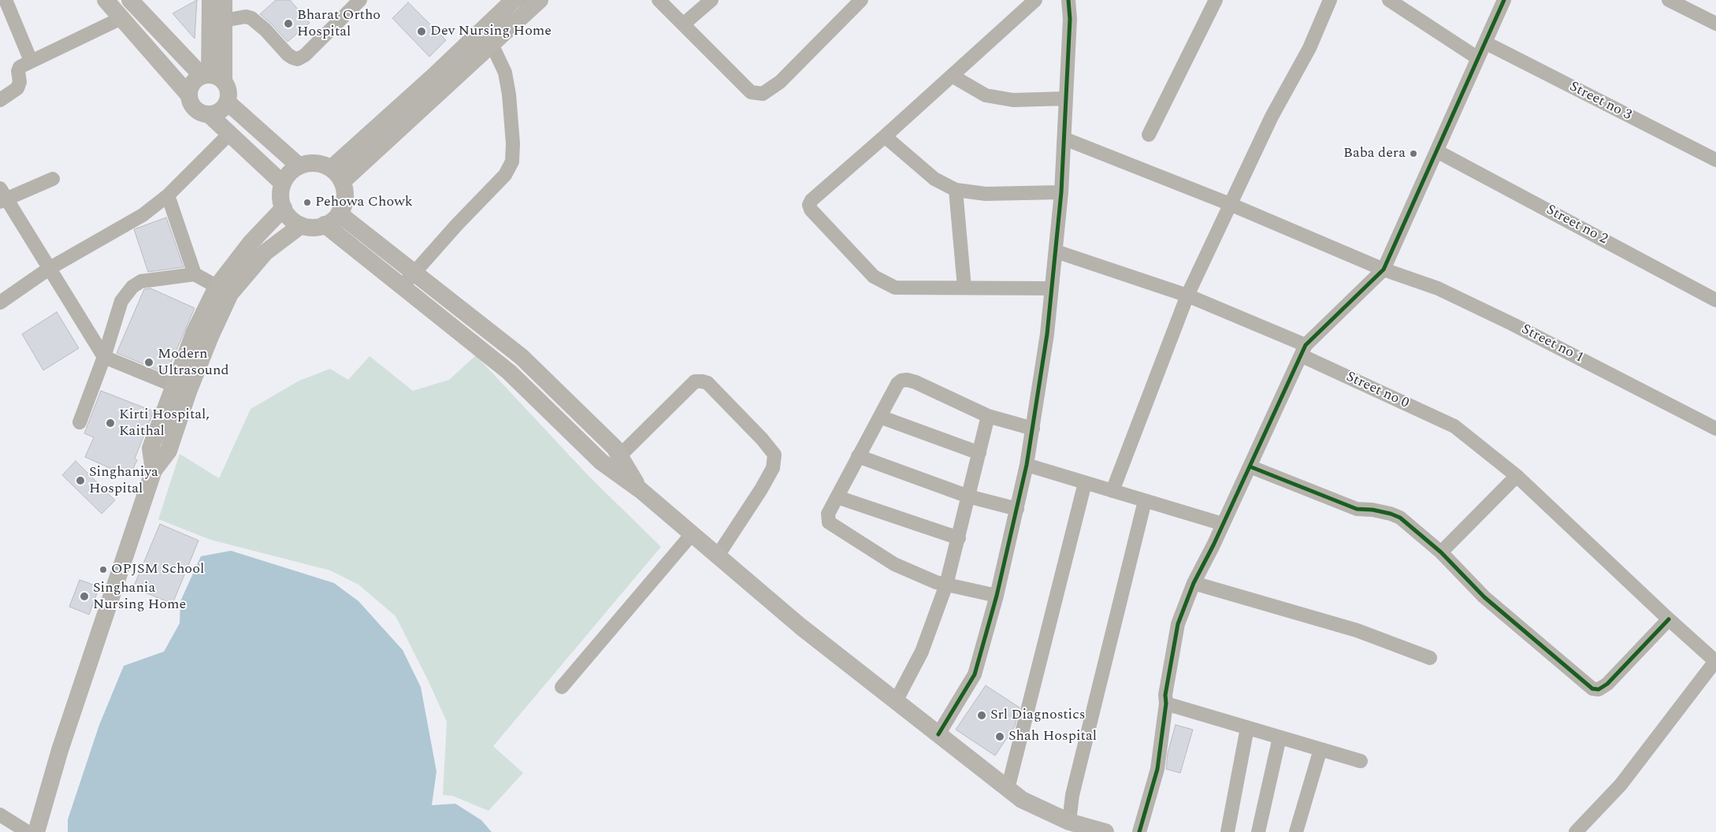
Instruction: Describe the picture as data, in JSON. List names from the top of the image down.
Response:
{
  "streets": {
    "street": [
      "Street no 3",
      "Street no 2",
      "Street no 1",
      "Street no 0"
    ]
  },
  "places": [
    "Bharat Ortho Hospital",
    "Dev Nursing Home",
    "Baba dera",
    "Pehowa Chowk",
    "Modern Ultrasound",
    "Kirti Hospital, Kaithal",
    "Singhaniya Hospital",
    "OPJSM School",
    "Singhania Nursing Home",
    "Srl Diagnostics",
    "Shah Hospital"
  ]
}
